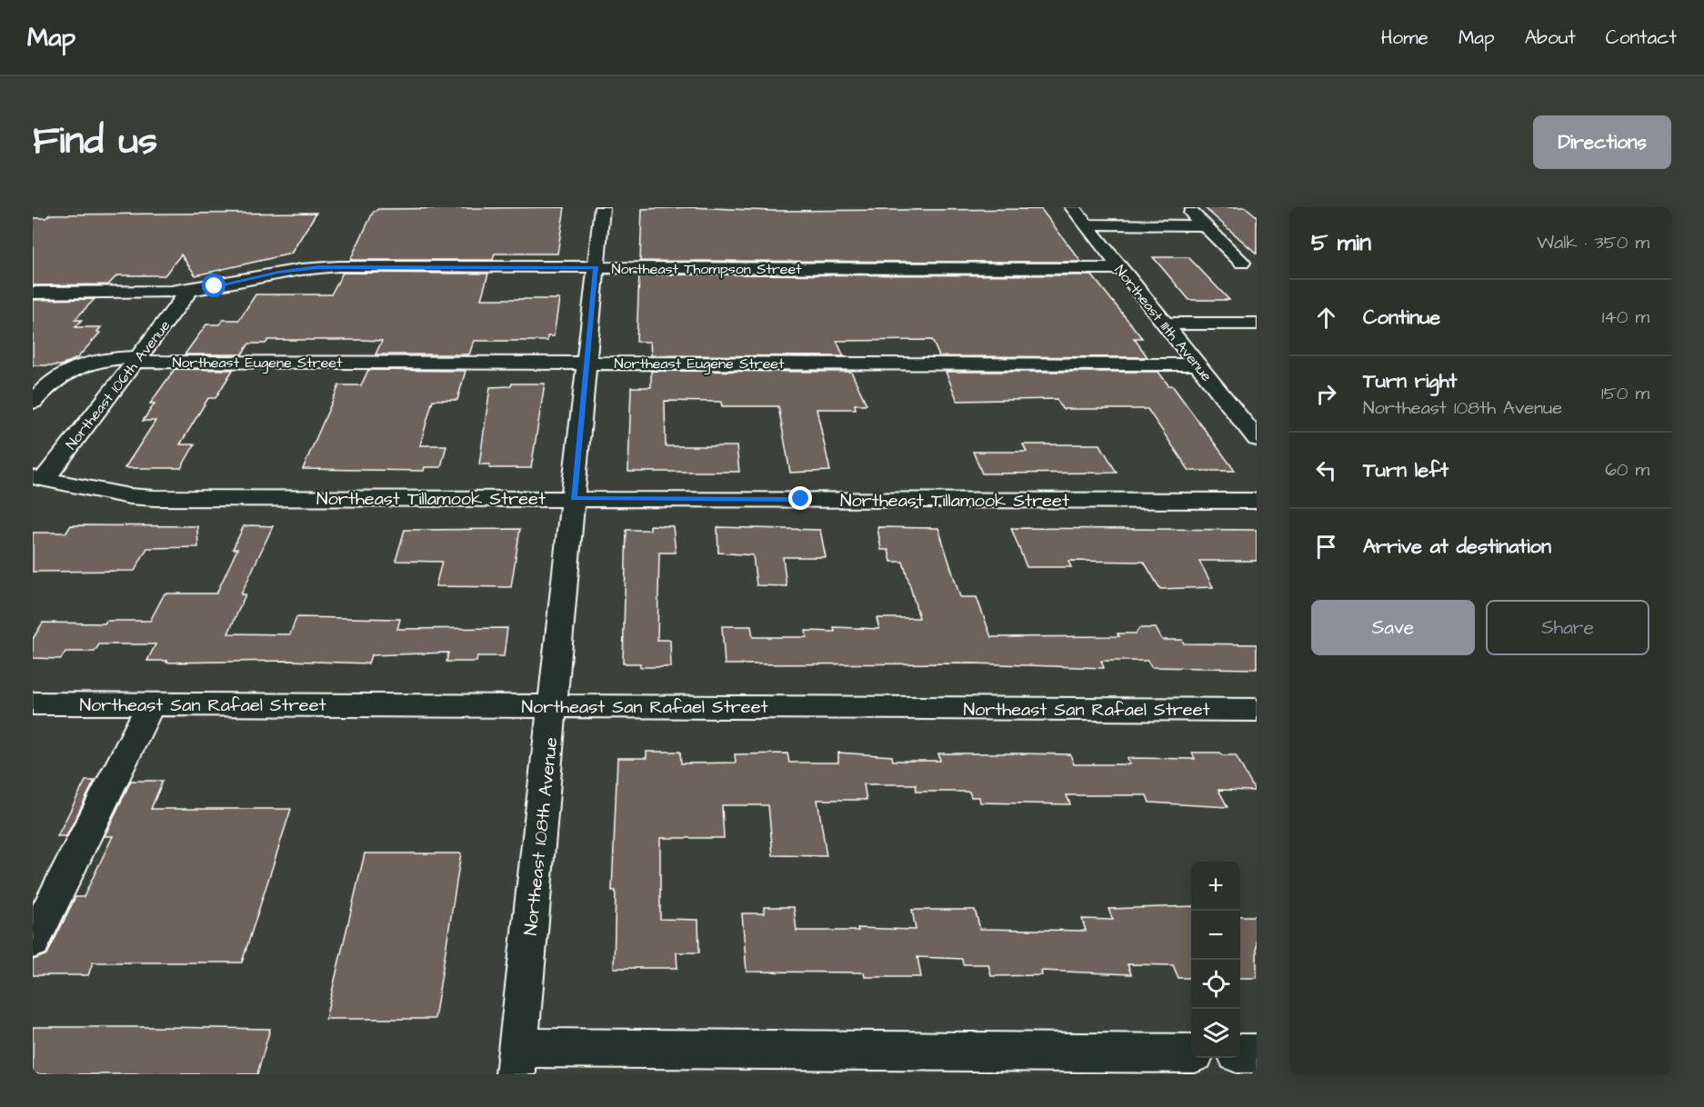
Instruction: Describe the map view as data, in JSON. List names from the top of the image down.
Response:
{
  "streets": {
    "street": [
      "Northeast Thompson Street",
      "Northeast 111th Avenue",
      "Northeast Eugene Street",
      "Northeast 106th Avenue",
      "Northeast Tillamook Street",
      "Northeast San Rafael Street",
      "Northeast 108th Avenue"
    ]
  },
  "crossings": [
    ["Northeast Thompson Street", "Northeast 111th Avenue"],
    ["Northeast Thompson Street", "Northeast 106th Avenue"],
    ["Northeast Thompson Street", "Northeast 108th Avenue"],
    ["Northeast 111th Avenue", "Northeast Eugene Street"],
    ["Northeast Eugene Street", "Northeast 106th Avenue"],
    ["Northeast Eugene Street", "Northeast 108th Avenue"],
    ["Northeast 106th Avenue", "Northeast Tillamook Street"],
    ["Northeast Tillamook Street", "Northeast 108th Avenue"],
    ["Northeast San Rafael Street", "Northeast 108th Avenue"]
  ],
  "page": {
    "header": "Map",
    "nav": [
      "Home",
      "Map",
      "About",
      "Contact"
    ],
    "title": "Find us",
    "buttons": [
      "Directions",
      ["Save", "Share"]
    ],
    "heading": ["5 min", "Walk · 350 m"],
    "list": [
      ["Continue", "140 m"],
      ["Turn right", "Northeast 108th Avenue", "150 m"],
      ["Turn left", "60 m"],
      "Arrive at destination"
    ],
    "map_buttons": ["+", "−"]
  }
}
